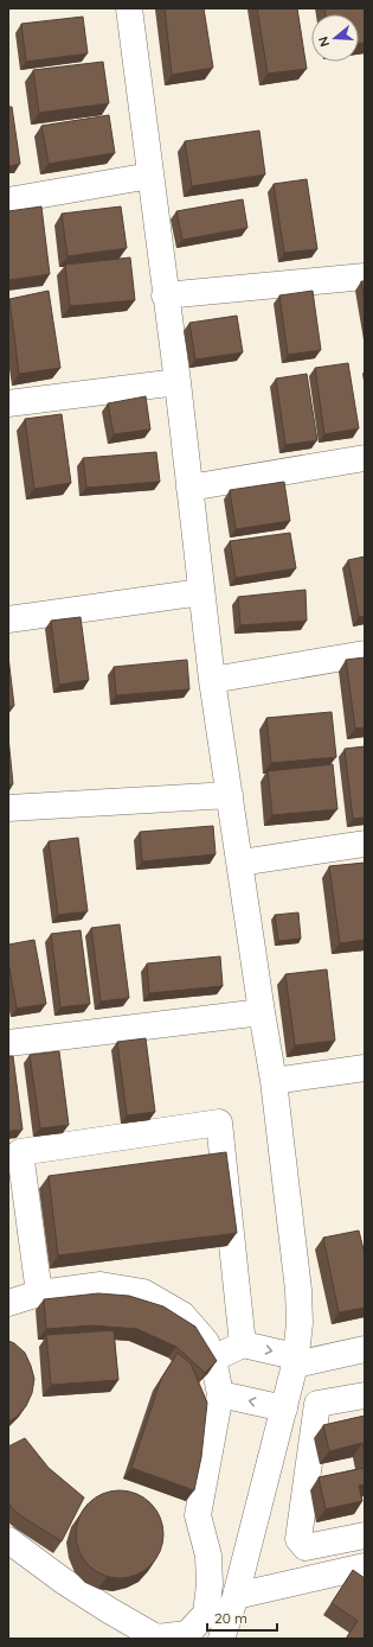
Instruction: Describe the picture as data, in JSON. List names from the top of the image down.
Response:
{
  "scale_bar": "20 m",
  "north": "left"
}
